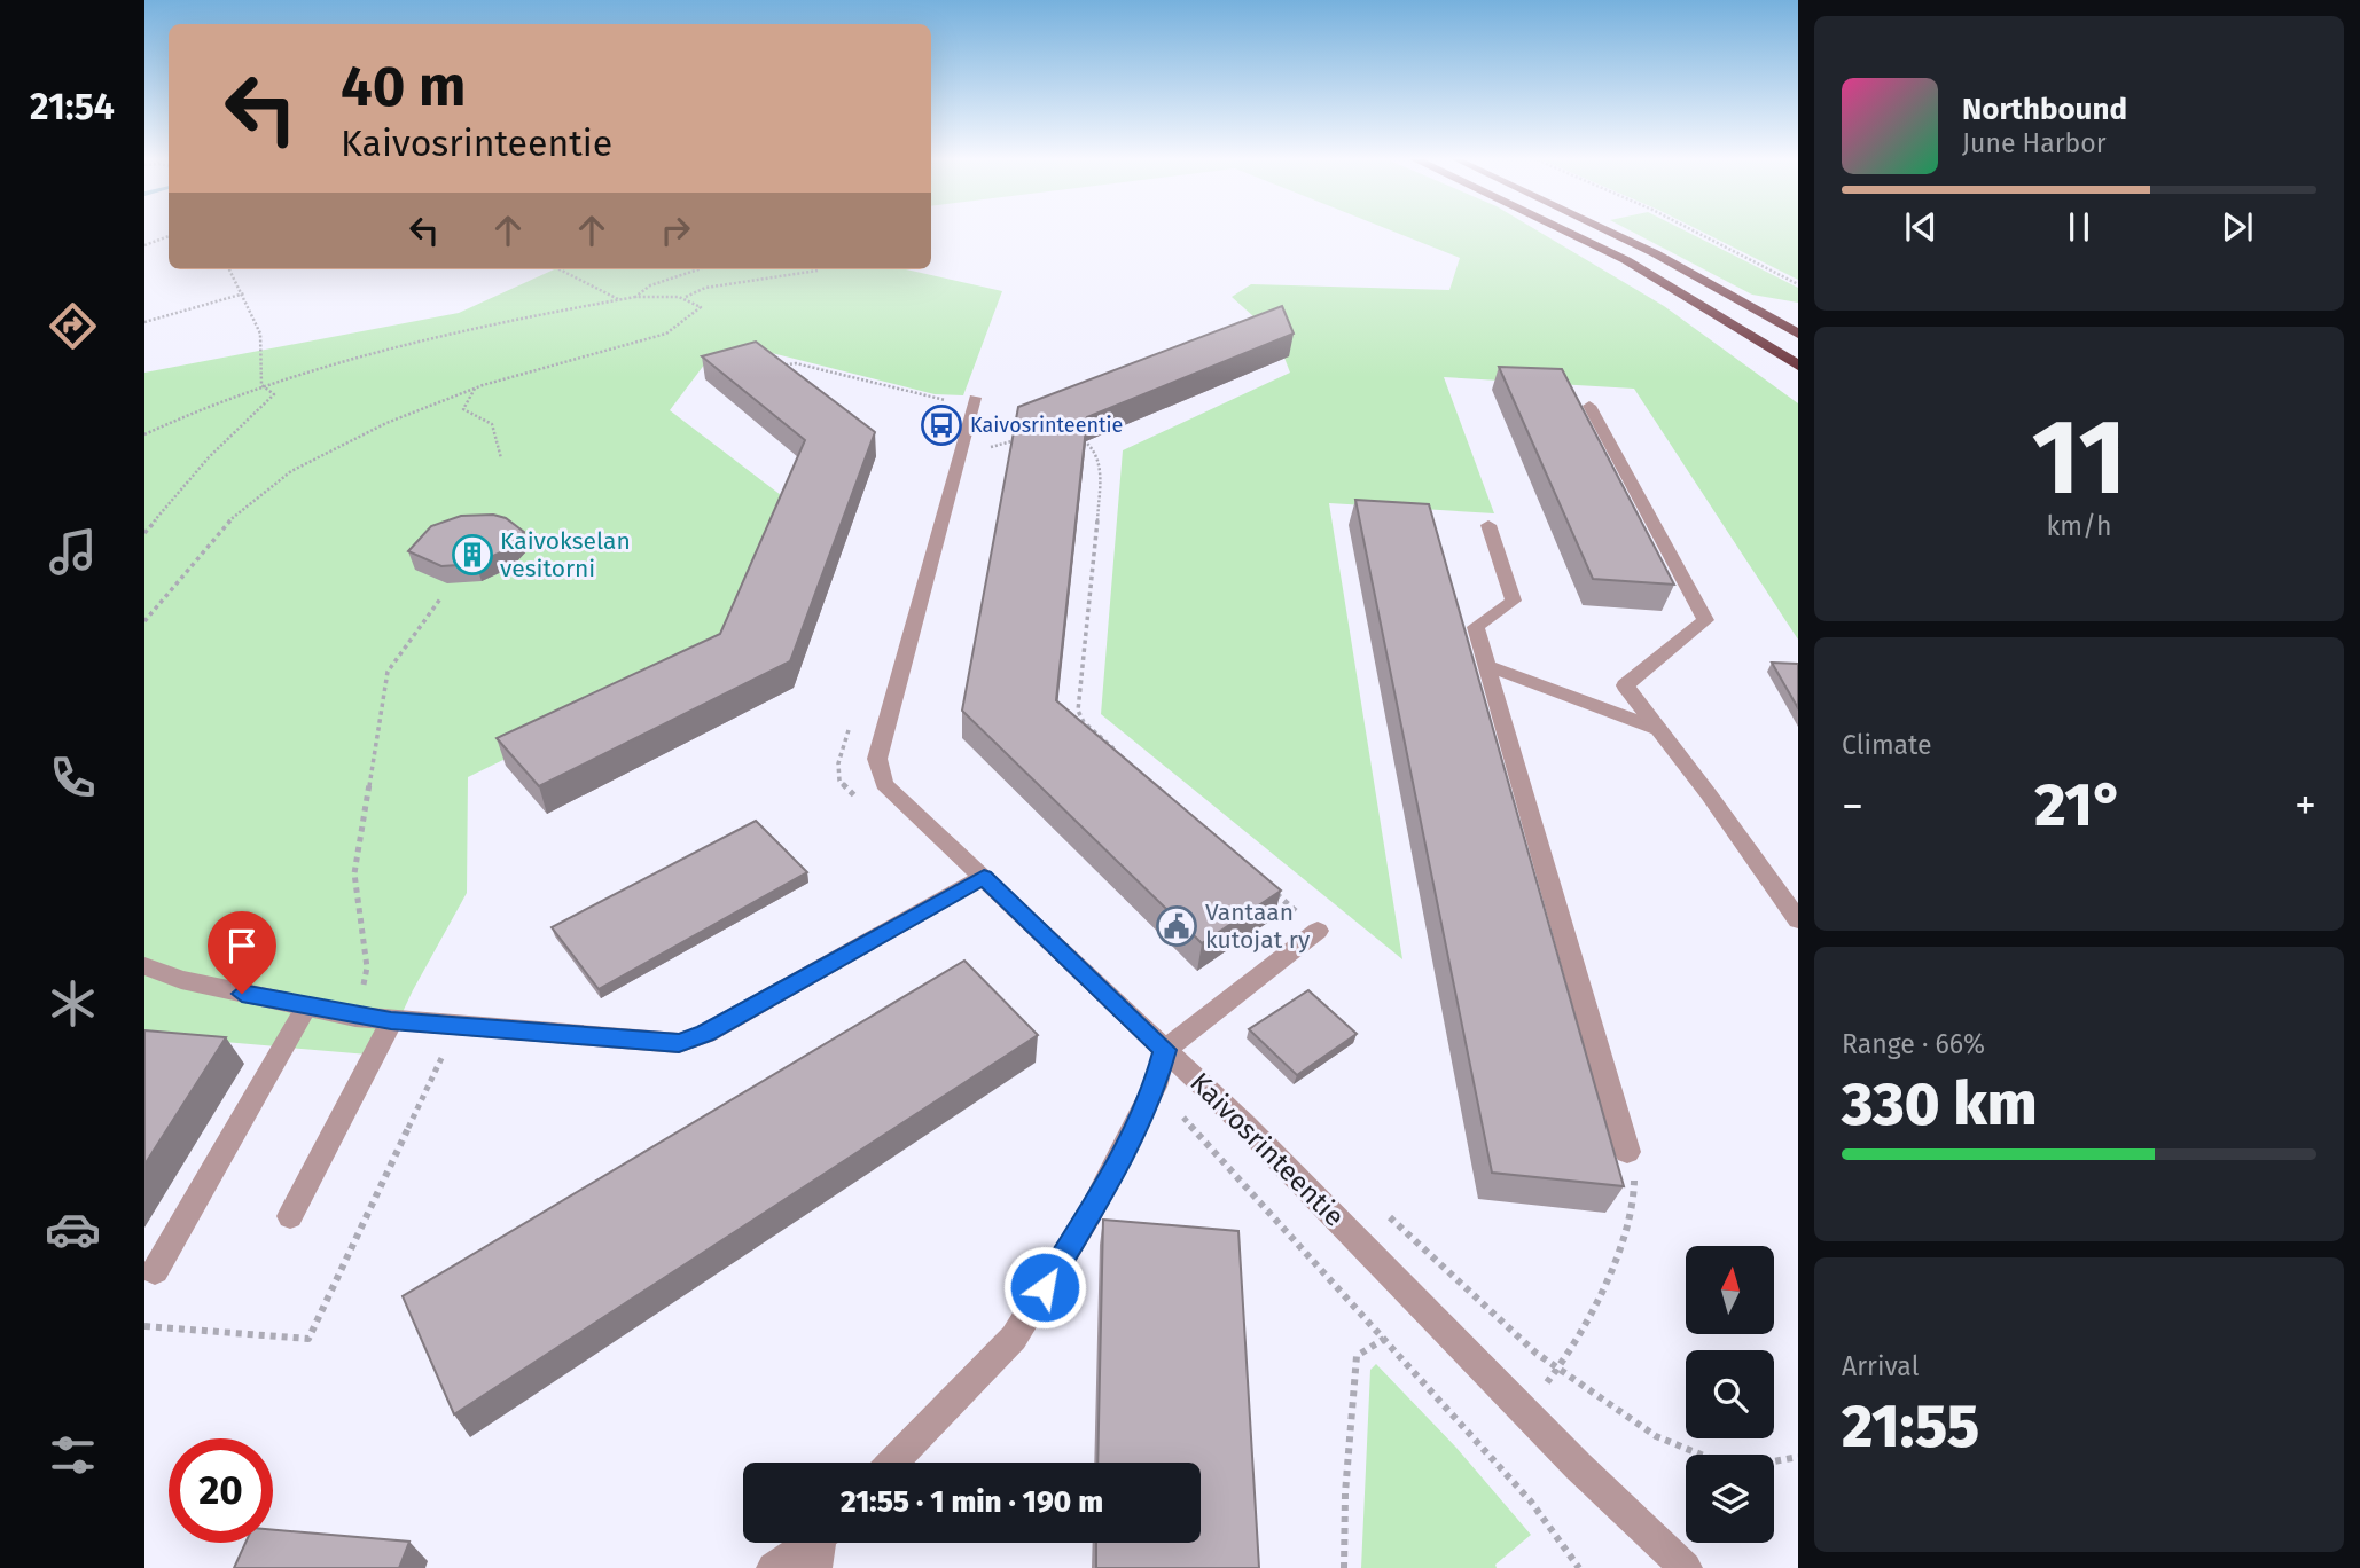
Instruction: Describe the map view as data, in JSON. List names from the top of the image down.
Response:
{
  "streets": {
    "street": ["Kaivosrinteentie"]
  },
  "places": {
    "bus stop": ["Kaivosrinteentie"],
    "building": ["Kaivokselan vesitorni"],
    "public building": ["Vantaan kutojat ry"]
  },
  "north": "top",
  "page": {
    "tabs": "21:54",
    "turn": ["40 m", "Kaivosrinteentie"],
    "song": ["Northbound", "June Harbor"],
    "tile": [
      ["11", "km/h"],
      "Climate",
      ["Range · 66%", "330 km"],
      ["Arrival", "21:55"]
    ],
    "heat": ["−", "21°", "+"],
    "limit": "20",
    "trip": "21:55 · 1 min · 190 m"
  }
}
